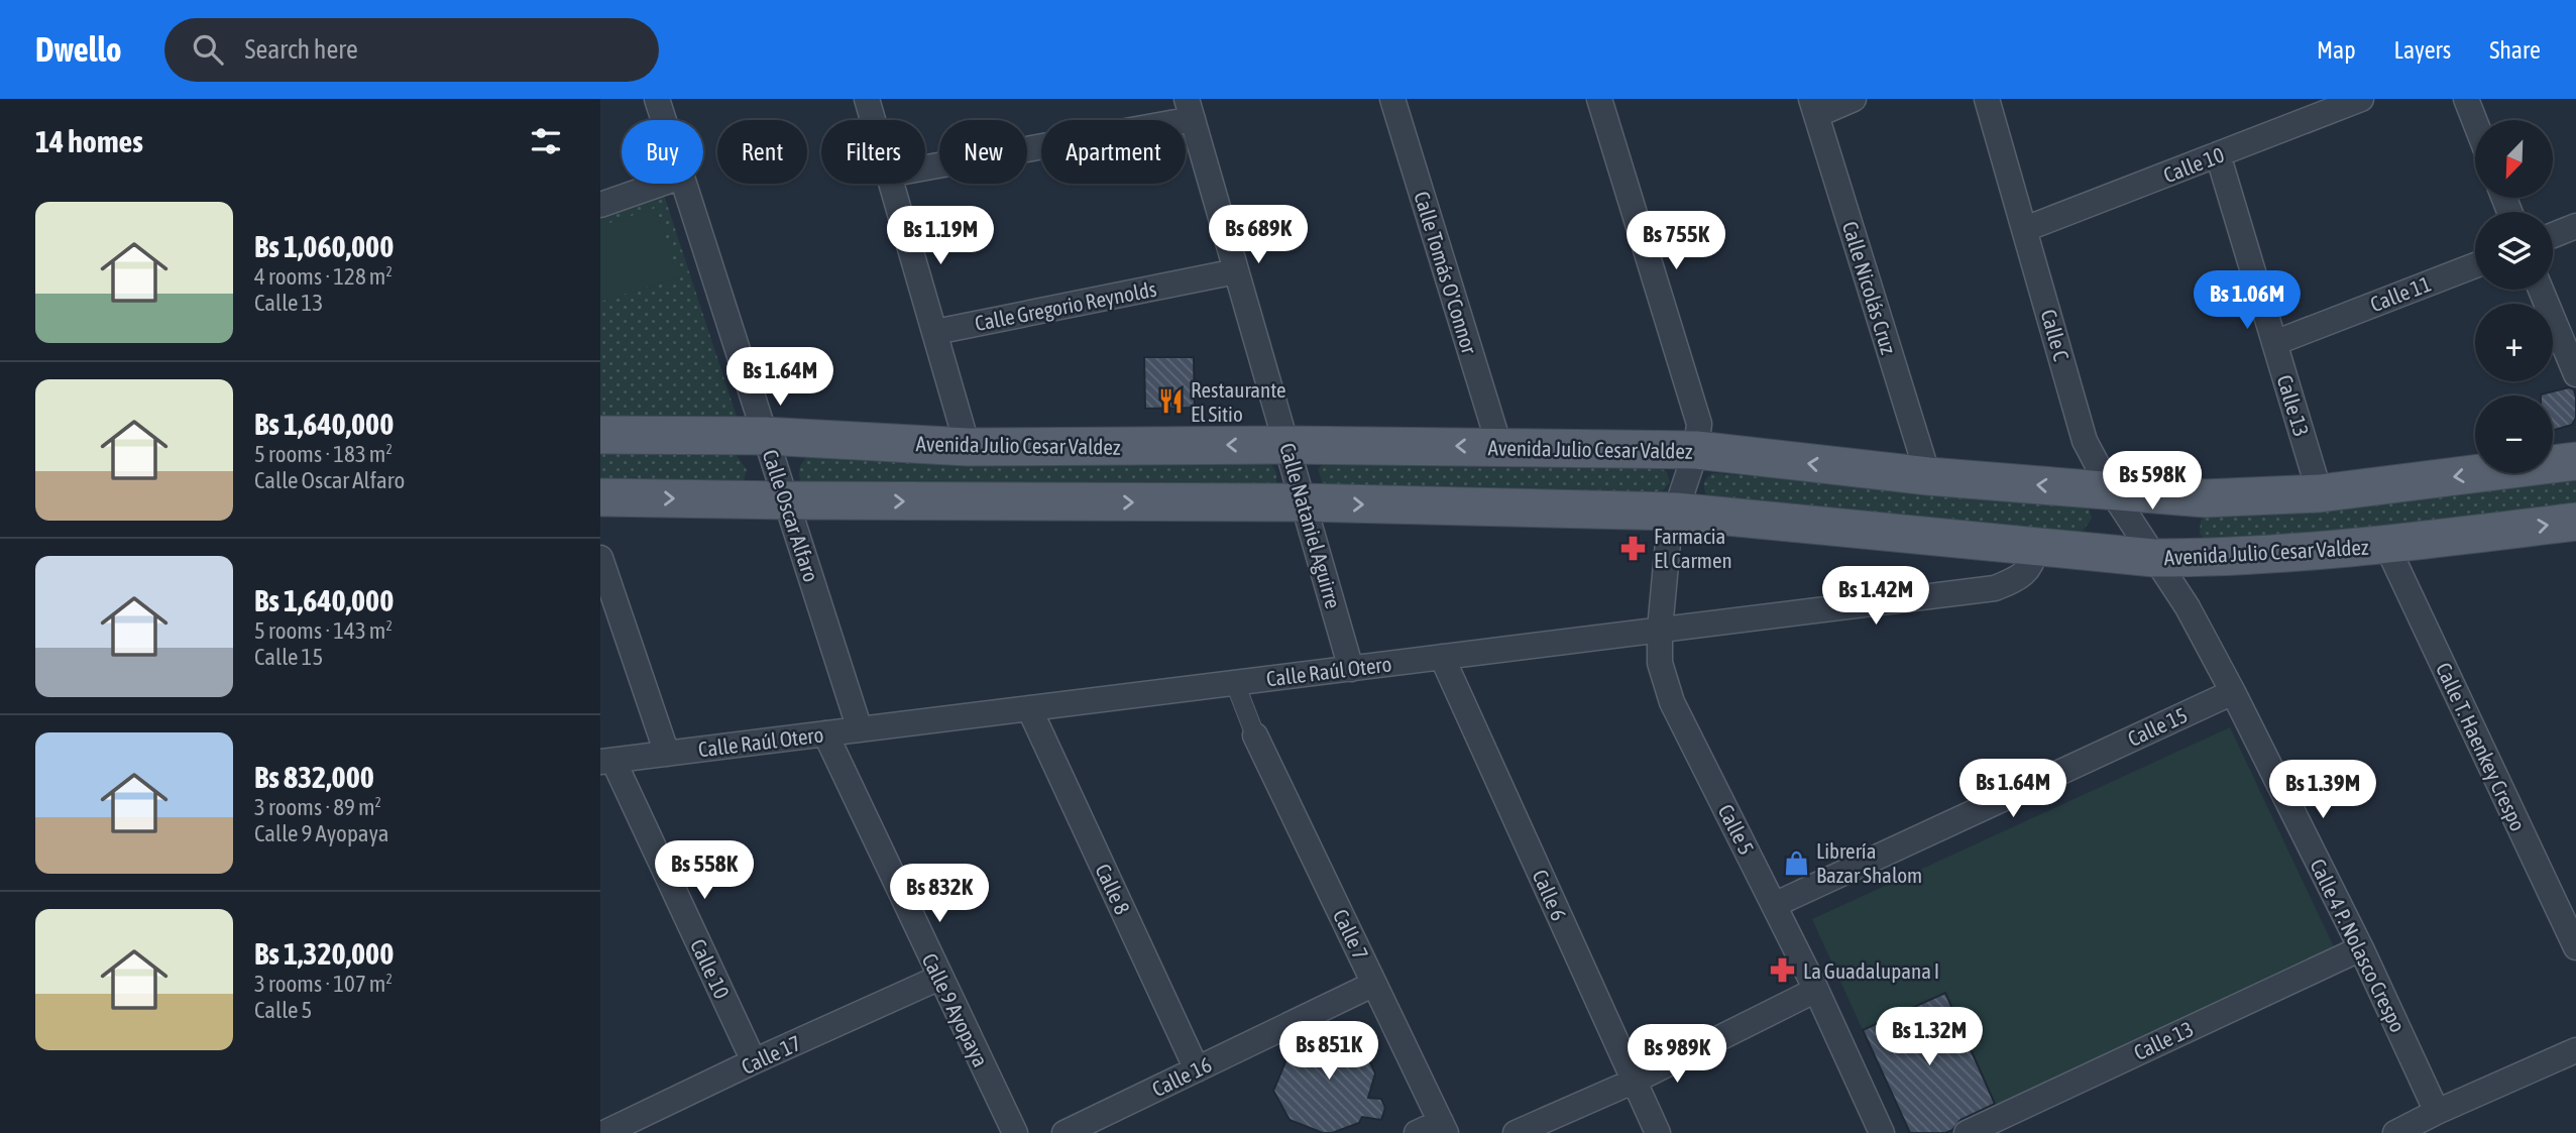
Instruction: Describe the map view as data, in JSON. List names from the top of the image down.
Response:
{
  "streets": {
    "main road": ["Avenida Julio Cesar Valdez"],
    "street": [
      "Calle 10",
      "Calle Tomás O'Connor",
      "Calle Nicolás Cruz",
      "Calle 11",
      "Calle Gregorio Reynolds",
      "Calle C",
      "Calle 13",
      "Calle Oscar Alfaro",
      "Calle Nataniel Aguirre",
      "Calle Raúl Otero",
      "Calle 15",
      "Calle T. Haenkey Crespo",
      "Calle 5",
      "Calle 8",
      "Calle 6",
      "Calle 7",
      "Calle 4 P. Nolasco Crespo",
      "Calle 9 Ayopaya",
      "Calle 17",
      "Calle 16"
    ]
  },
  "crossings": [
    ["Calle 10", "Calle C"],
    ["Calle 10", "Calle 13"],
    ["Calle 10", "Calle Raúl Otero"],
    ["Calle 10", "Calle 17"],
    ["Calle Tomás O'Connor", "Avenida Julio Cesar Valdez"],
    ["Calle Nicolás Cruz", "Avenida Julio Cesar Valdez"],
    ["Calle 11", "Calle 13"],
    ["Calle Gregorio Reynolds", "Calle Nataniel Aguirre"],
    ["Calle C", "Avenida Julio Cesar Valdez"],
    ["Calle C", "Calle 4 P. Nolasco Crespo"],
    ["Calle 13", "Avenida Julio Cesar Valdez"],
    ["Calle 13", "Calle 4 P. Nolasco Crespo"],
    ["Avenida Julio Cesar Valdez", "Calle Oscar Alfaro"],
    ["Avenida Julio Cesar Valdez", "Calle Nataniel Aguirre"],
    ["Avenida Julio Cesar Valdez", "Calle Raúl Otero"],
    ["Avenida Julio Cesar Valdez", "Calle T. Haenkey Crespo"],
    ["Avenida Julio Cesar Valdez", "Calle 5"],
    ["Avenida Julio Cesar Valdez", "Calle 4 P. Nolasco Crespo"],
    ["Calle Oscar Alfaro", "Calle Raúl Otero"],
    ["Calle Nataniel Aguirre", "Calle Raúl Otero"],
    ["Calle Raúl Otero", "Calle 5"],
    ["Calle Raúl Otero", "Calle 8"],
    ["Calle Raúl Otero", "Calle 6"],
    ["Calle Raúl Otero", "Calle 9 Ayopaya"],
    ["Calle 15", "Calle 5"],
    ["Calle 15", "Calle 4 P. Nolasco Crespo"],
    ["Calle 8", "Calle 16"],
    ["Calle 7", "Calle 16"],
    ["Calle 9 Ayopaya", "Calle 17"]
  ],
  "places": {
    "restaurant": ["Restaurante El Sitio"],
    "pharmacy": ["Farmacia El Carmen", "La Guadalupana I"],
    "shop": ["Librería Bazar Shalom"]
  },
  "north": "bottom left",
  "page": {
    "header": "Dwello",
    "search": "Search here",
    "nav": ["Map", "Layers", "Share"],
    "heading": "14 homes",
    "map_buttons": ["+", "−"],
    "chip": [
      "Buy",
      "Rent",
      "Filters",
      "New",
      "Apartment"
    ],
    "list": [
      {
        "name": "Bs 1,060,000",
        "note": "4 rooms · 128 m² · Calle 13"
      },
      {
        "name": "Bs 1,640,000",
        "note": "5 rooms · 183 m² · Calle Oscar Alfaro"
      },
      {
        "name": "Bs 1,640,000",
        "note": "5 rooms · 143 m² · Calle 15"
      },
      {
        "name": "Bs 832,000",
        "note": "3 rooms · 89 m² · Calle 9 Ayopaya"
      },
      {
        "name": "Bs 1,320,000",
        "note": "3 rooms · 107 m² · Calle 5"
      }
    ],
    "price": [
      "Bs 689K",
      "Bs 1.19M",
      "Bs 755K",
      "Bs 1.06M",
      "Bs 1.64M",
      "Bs 598K",
      "Bs 1.42M",
      "Bs 1.64M",
      "Bs 1.39M",
      "Bs 558K",
      "Bs 832K",
      "Bs 1.32M",
      "Bs 851K",
      "Bs 989K"
    ]
  }
}
